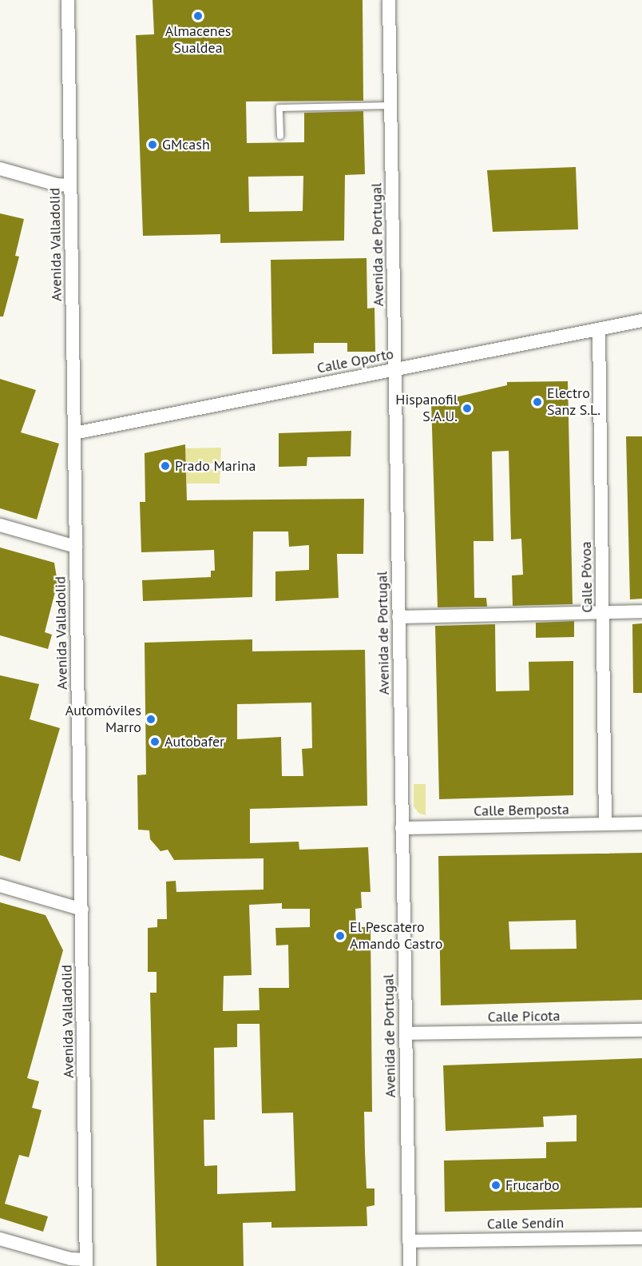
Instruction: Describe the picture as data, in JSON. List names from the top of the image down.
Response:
{
  "streets": {
    "street": [
      "Avenida Valladolid",
      "Avenida de Portugal",
      "Calle Oporto",
      "Calle Póvoa",
      "Calle Bemposta",
      "Calle Picota",
      "Calle Sendín"
    ]
  },
  "crossings": [
    ["Avenida Valladolid", "Calle Oporto"],
    ["Avenida de Portugal", "Calle Oporto"],
    ["Avenida de Portugal", "Calle Bemposta"],
    ["Avenida de Portugal", "Calle Picota"],
    ["Avenida de Portugal", "Calle Sendín"],
    ["Calle Oporto", "Calle Póvoa"],
    ["Calle Póvoa", "Calle Bemposta"]
  ],
  "places": [
    "Almacenes Sualdea",
    "GMcash",
    "Electro Sanz S.L.",
    "Hispanofil S.A.U.",
    "Prado Marina",
    "Automóviles Marro",
    "Autobafer",
    "El Pescatero Amando Castro",
    "Frucarbo"
  ]
}
